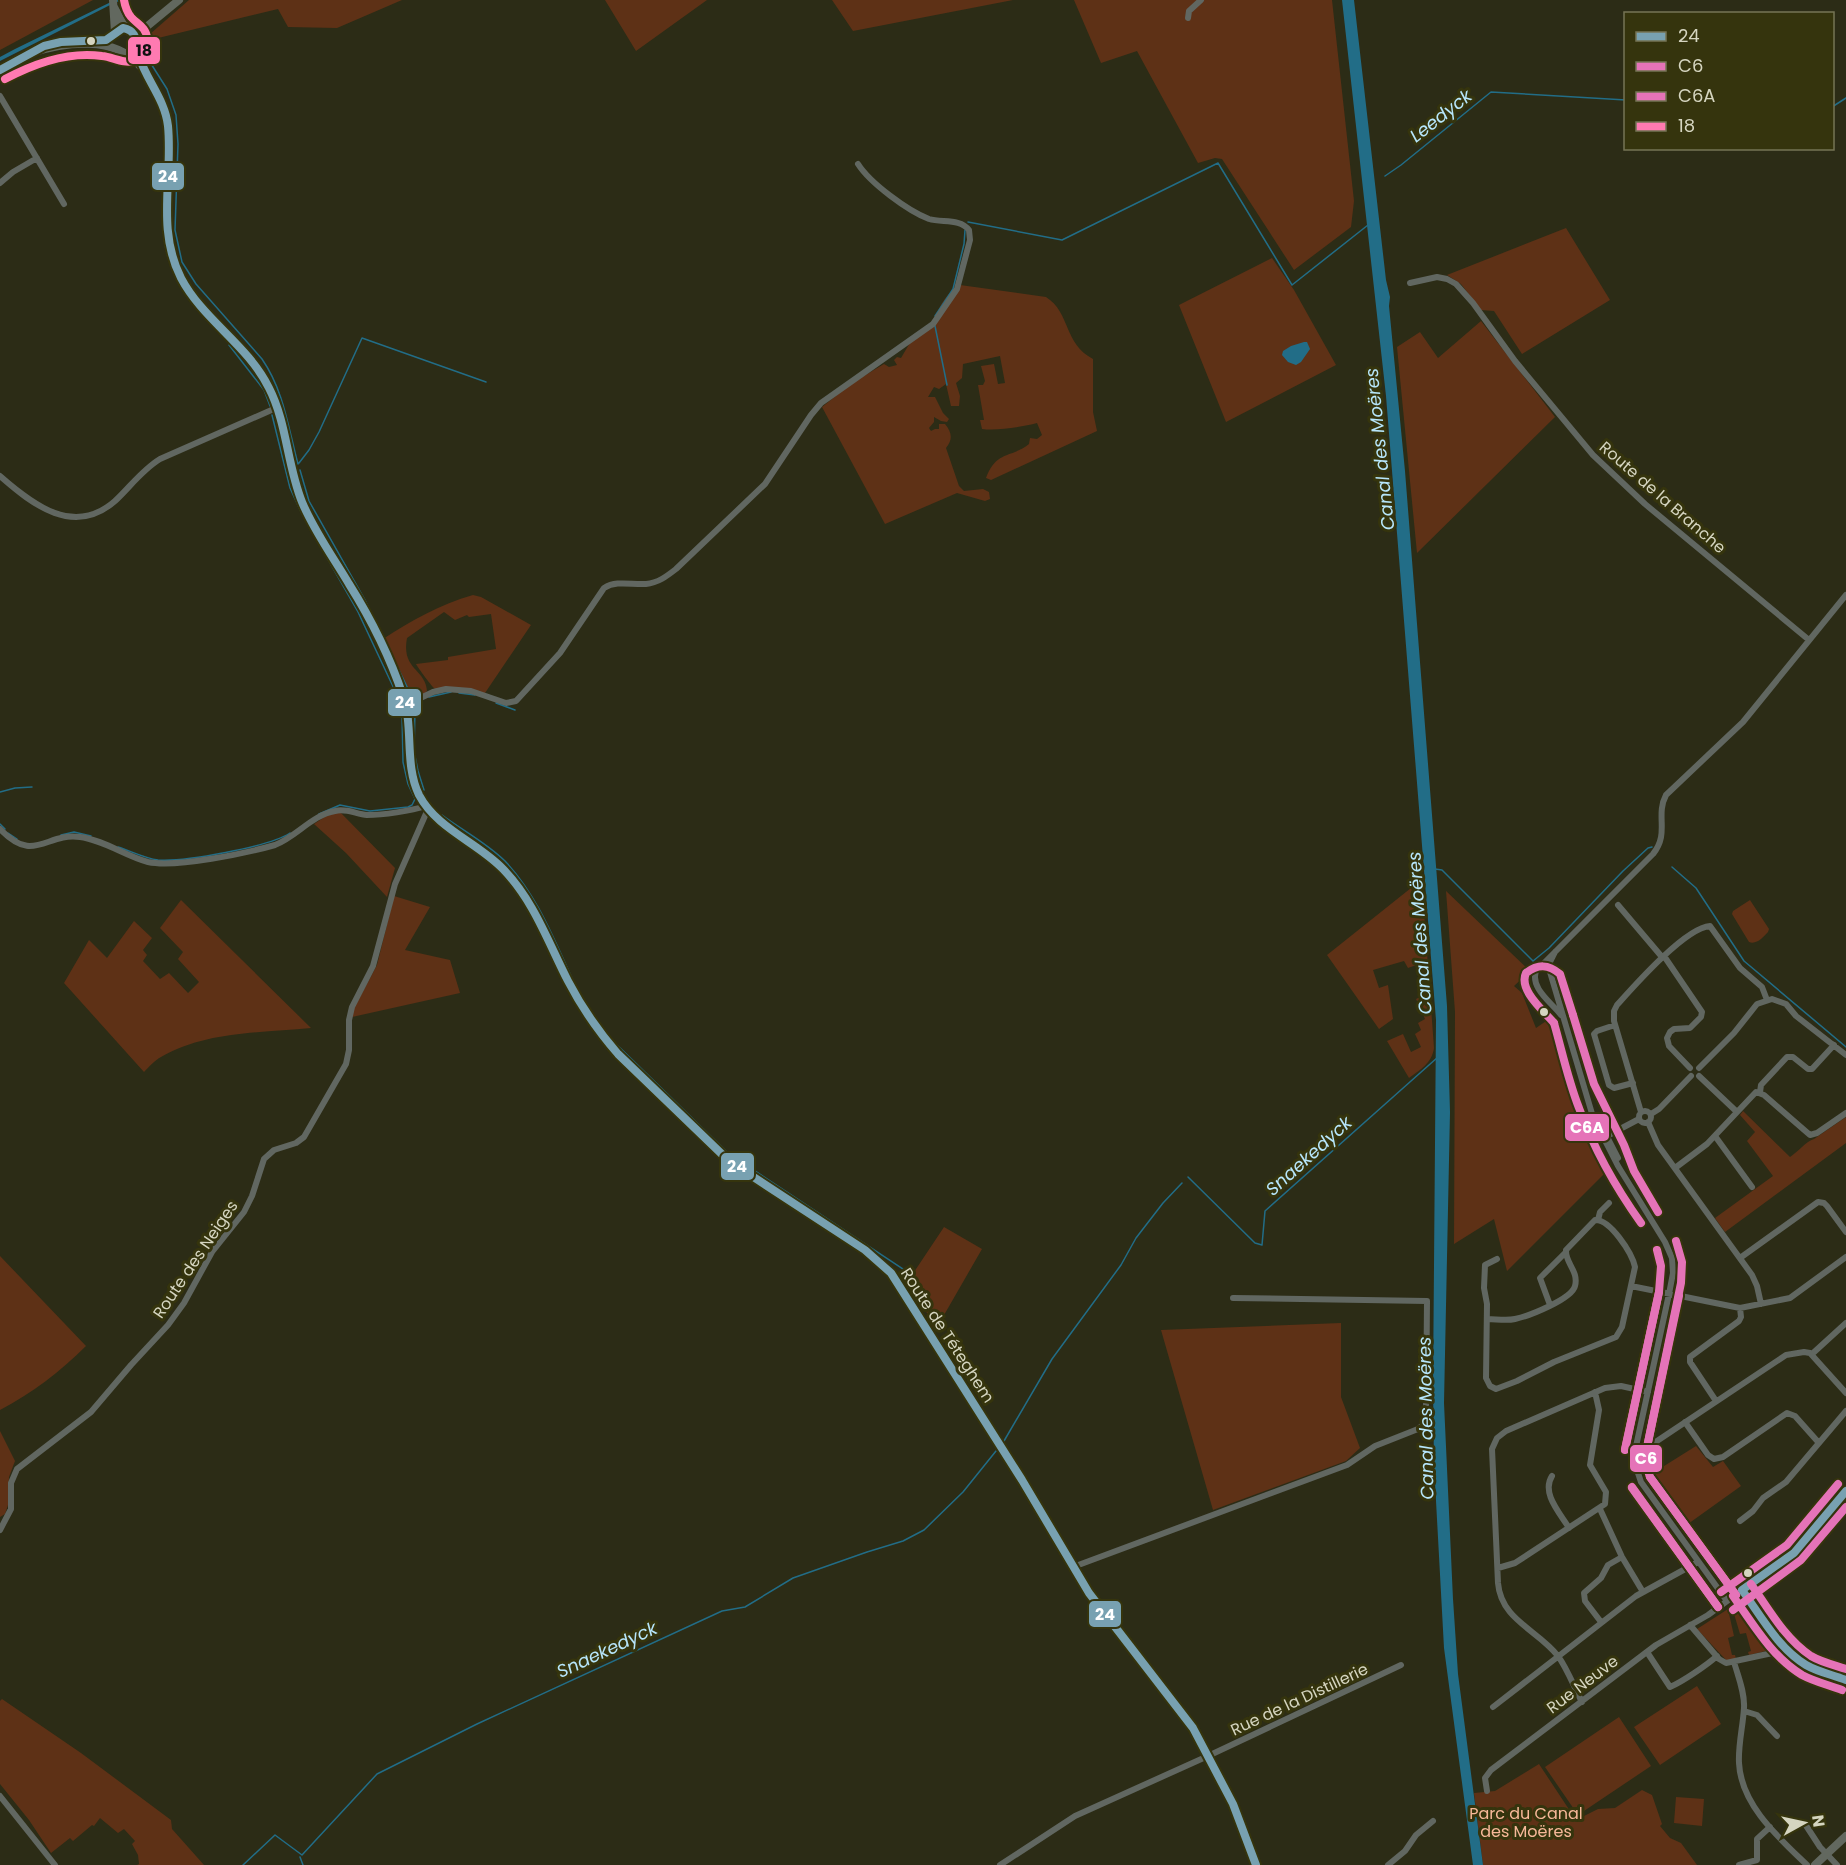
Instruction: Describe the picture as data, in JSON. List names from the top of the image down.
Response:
{
  "streets": {
    "main road": ["Route de Téteghem"],
    "street": [
      "Route de la Branche",
      "Route des Neiges",
      "Rue Neuve",
      "Rue de la Distillerie"
    ]
  },
  "crossings": [
    ["Route des Neiges", "Route de Téteghem"],
    ["Route de Téteghem", "Rue de la Distillerie"]
  ],
  "water": ["Leedyck", "Canal des Moëres", "Snaekedyck"],
  "parks": ["Parc du Canal des Moëres"],
  "lines": [
    "transit line 18",
    "transit line 24",
    "transit line C6",
    "transit line C6A"
  ],
  "legend": [
    "24",
    "C6",
    "C6A",
    "18"
  ],
  "north": "right"
}
